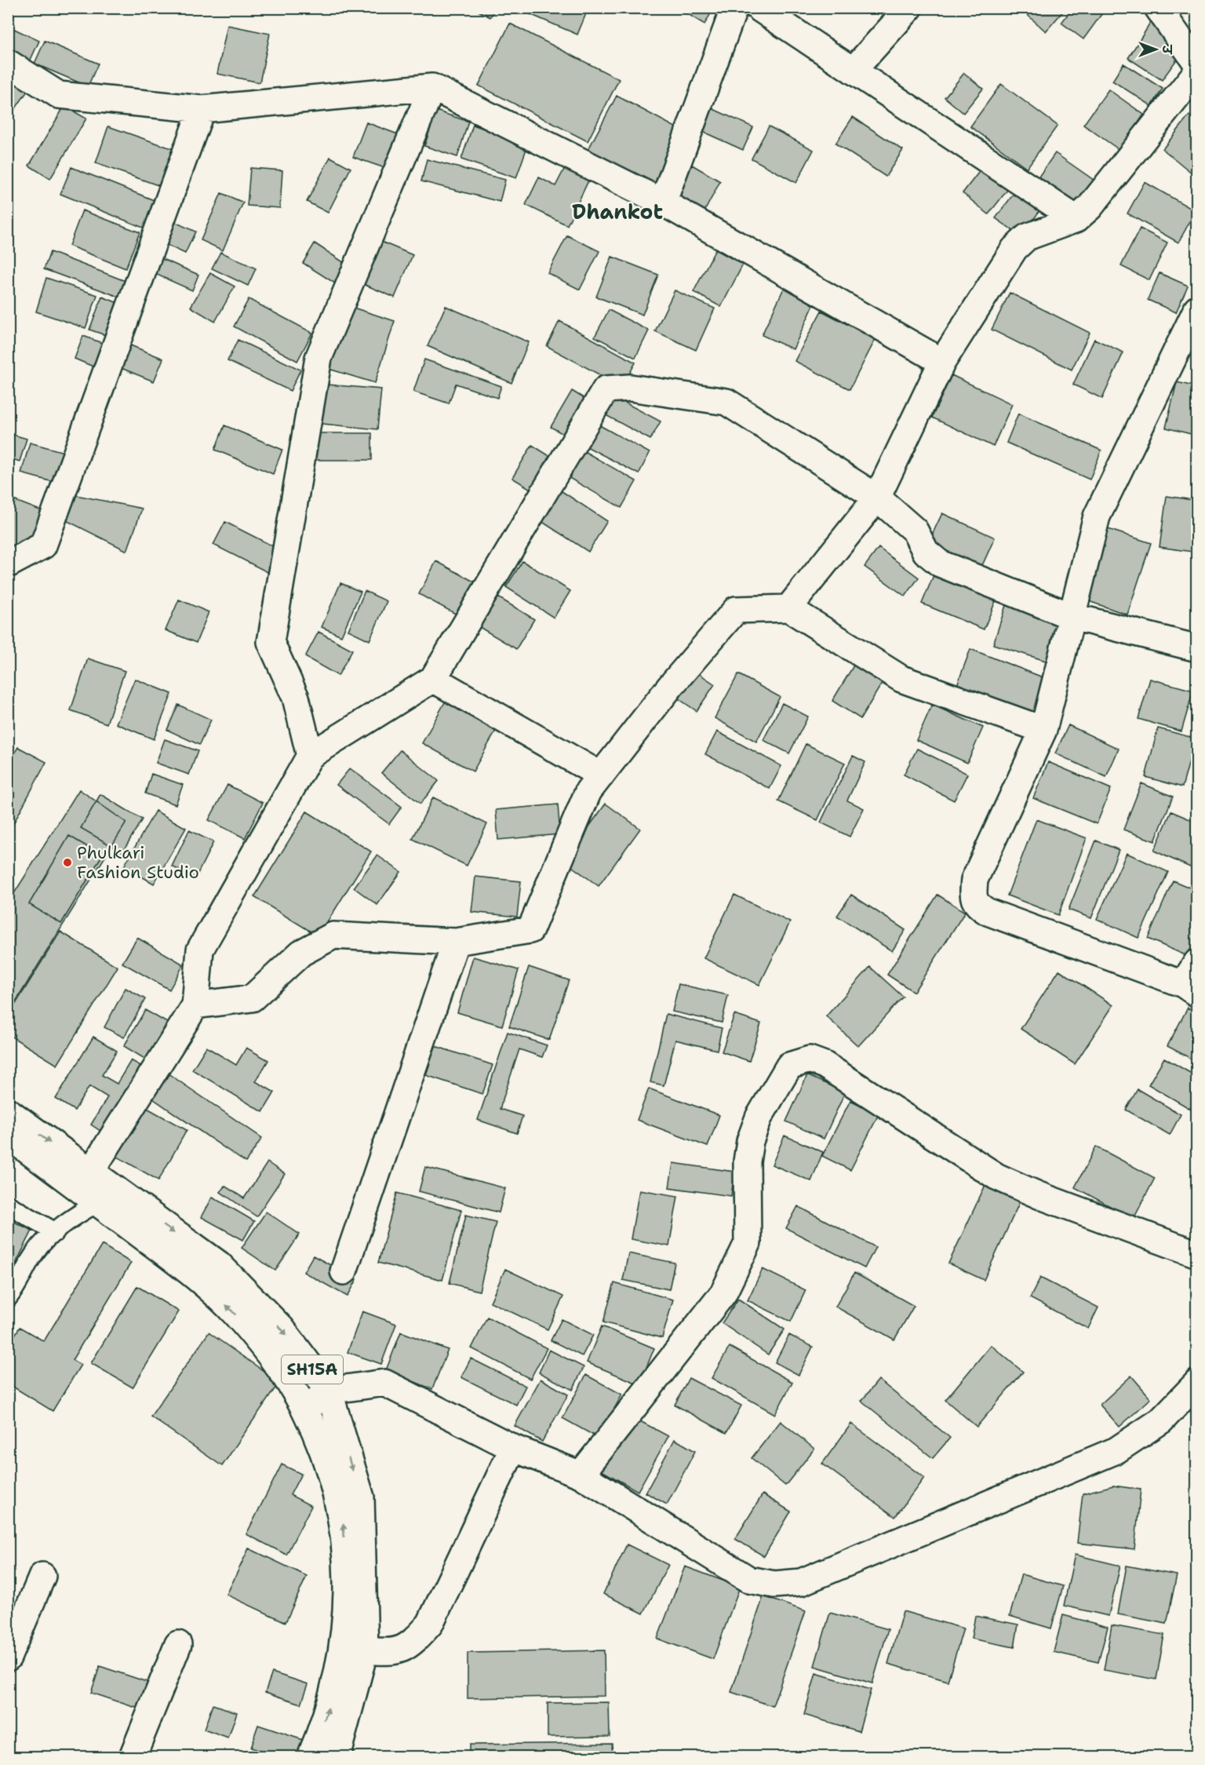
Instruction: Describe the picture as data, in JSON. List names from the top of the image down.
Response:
{
  "streets": {
    "street": ["SH15A"]
  },
  "districts": ["Dhankot"],
  "places": ["Phulkari Fashion Studio"],
  "north": "right"
}
